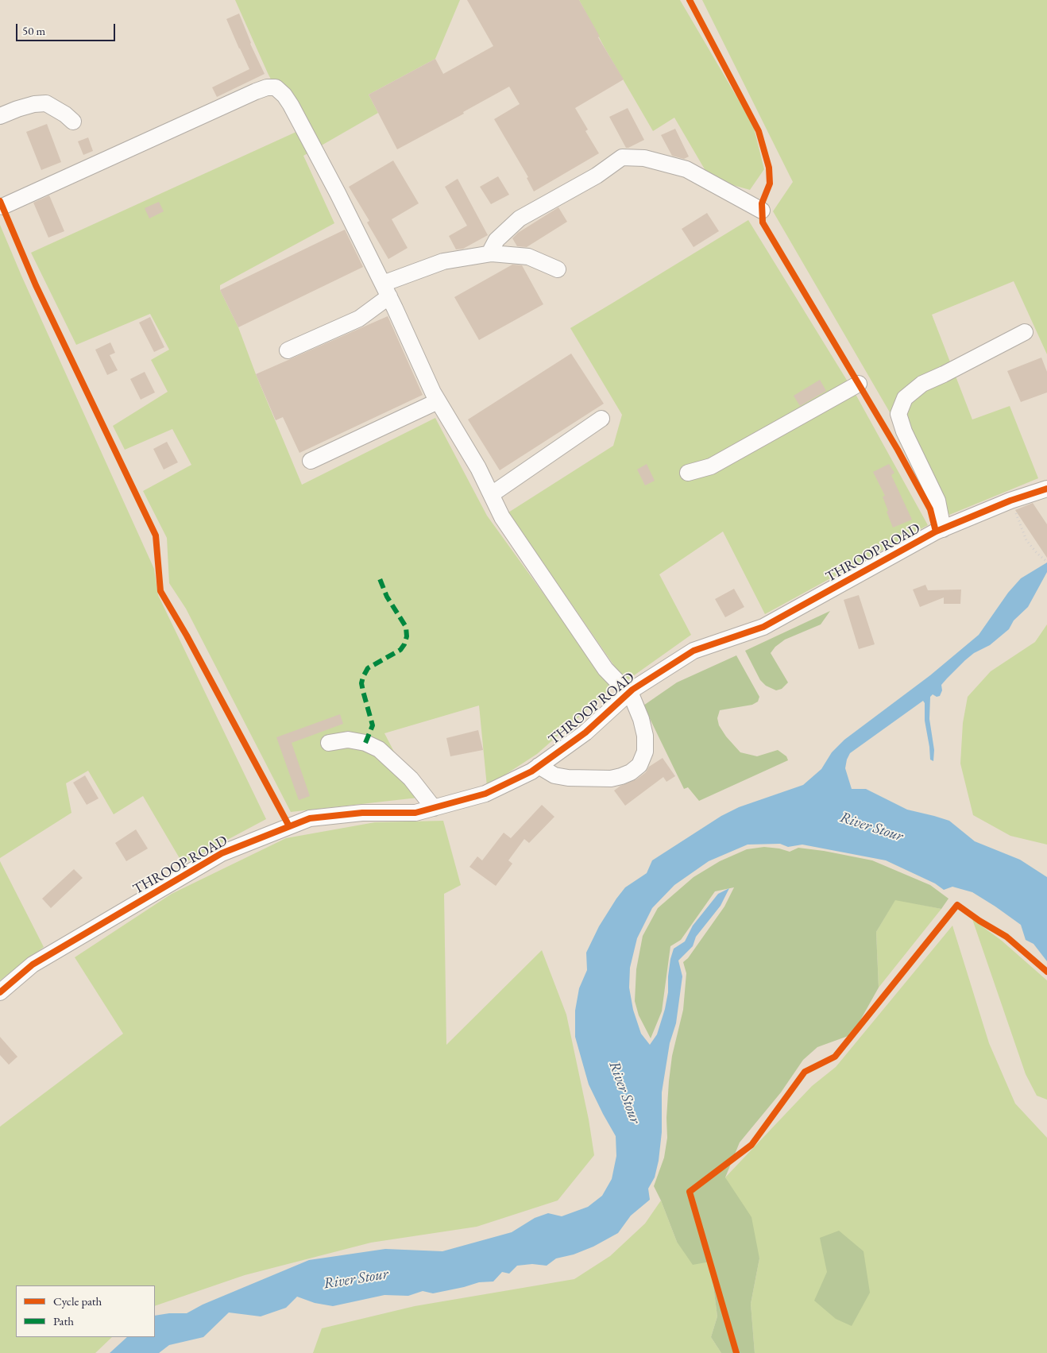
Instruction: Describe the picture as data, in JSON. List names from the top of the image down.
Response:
{
  "streets": {
    "street": ["THROOP ROAD"]
  },
  "water": ["River Stour"],
  "legend": ["Cycle path", "Path"],
  "scale_bar": "50 m"
}
